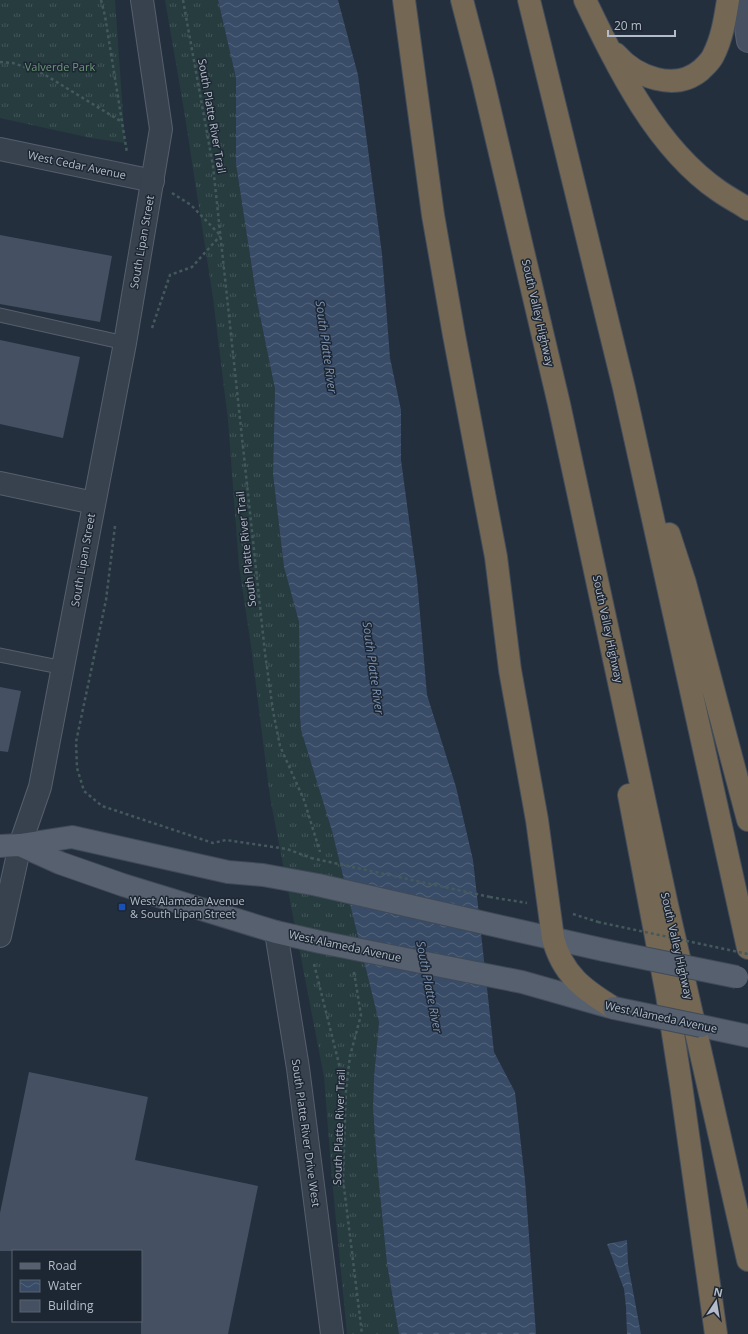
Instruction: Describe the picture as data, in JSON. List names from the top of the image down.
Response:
{
  "streets": {
    "highway": ["South Valley Highway"],
    "main road": ["West Alameda Avenue"],
    "street": ["West Cedar Avenue", "South Lipan Street", "South Platte River Drive West"],
    "path": ["South Platte River Trail"]
  },
  "crossings": [
    ["South Platte River Trail", "West Alameda Avenue"],
    ["West Cedar Avenue", "South Lipan Street"],
    ["South Lipan Street", "West Alameda Avenue"],
    ["West Alameda Avenue", "South Platte River Drive West"]
  ],
  "water": ["South Platte River"],
  "parks": ["Valverde Park"],
  "places": {
    "transit": ["West Alameda Avenue & South Lipan Street"]
  },
  "legend": ["Road", "Water", "Building"],
  "scale_bar": "20 m",
  "north": "top"
}
